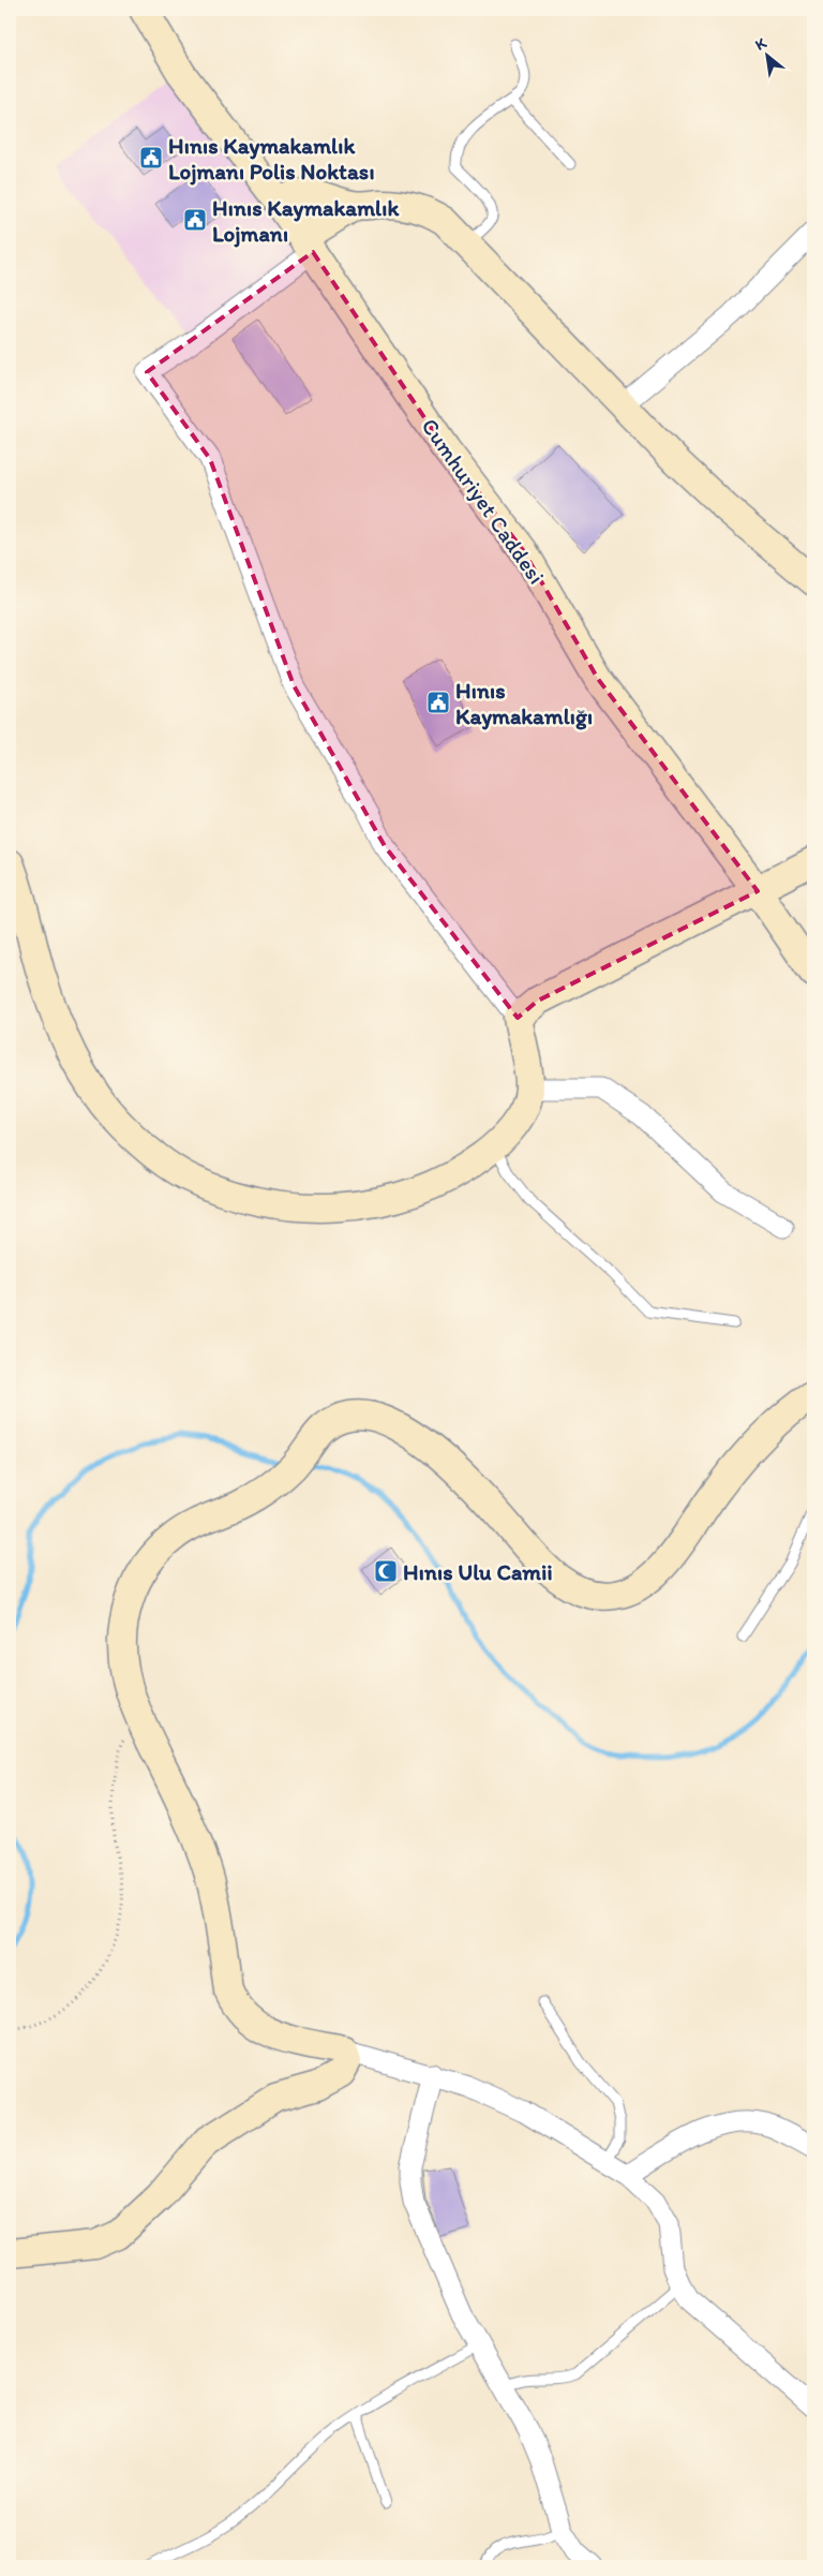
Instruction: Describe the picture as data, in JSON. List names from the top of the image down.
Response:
{
  "streets": {
    "street": ["Cumhuriyet Caddesi"]
  },
  "places": {
    "public building": ["Hınıs Kaymakamlık Lojmanı Polis Noktası", "Hınıs Kaymakamlık Lojmanı", "Hınıs Kaymakamlığı"],
    "mosque": ["Hınıs Ulu Camii"]
  },
  "north": "top left"
}
